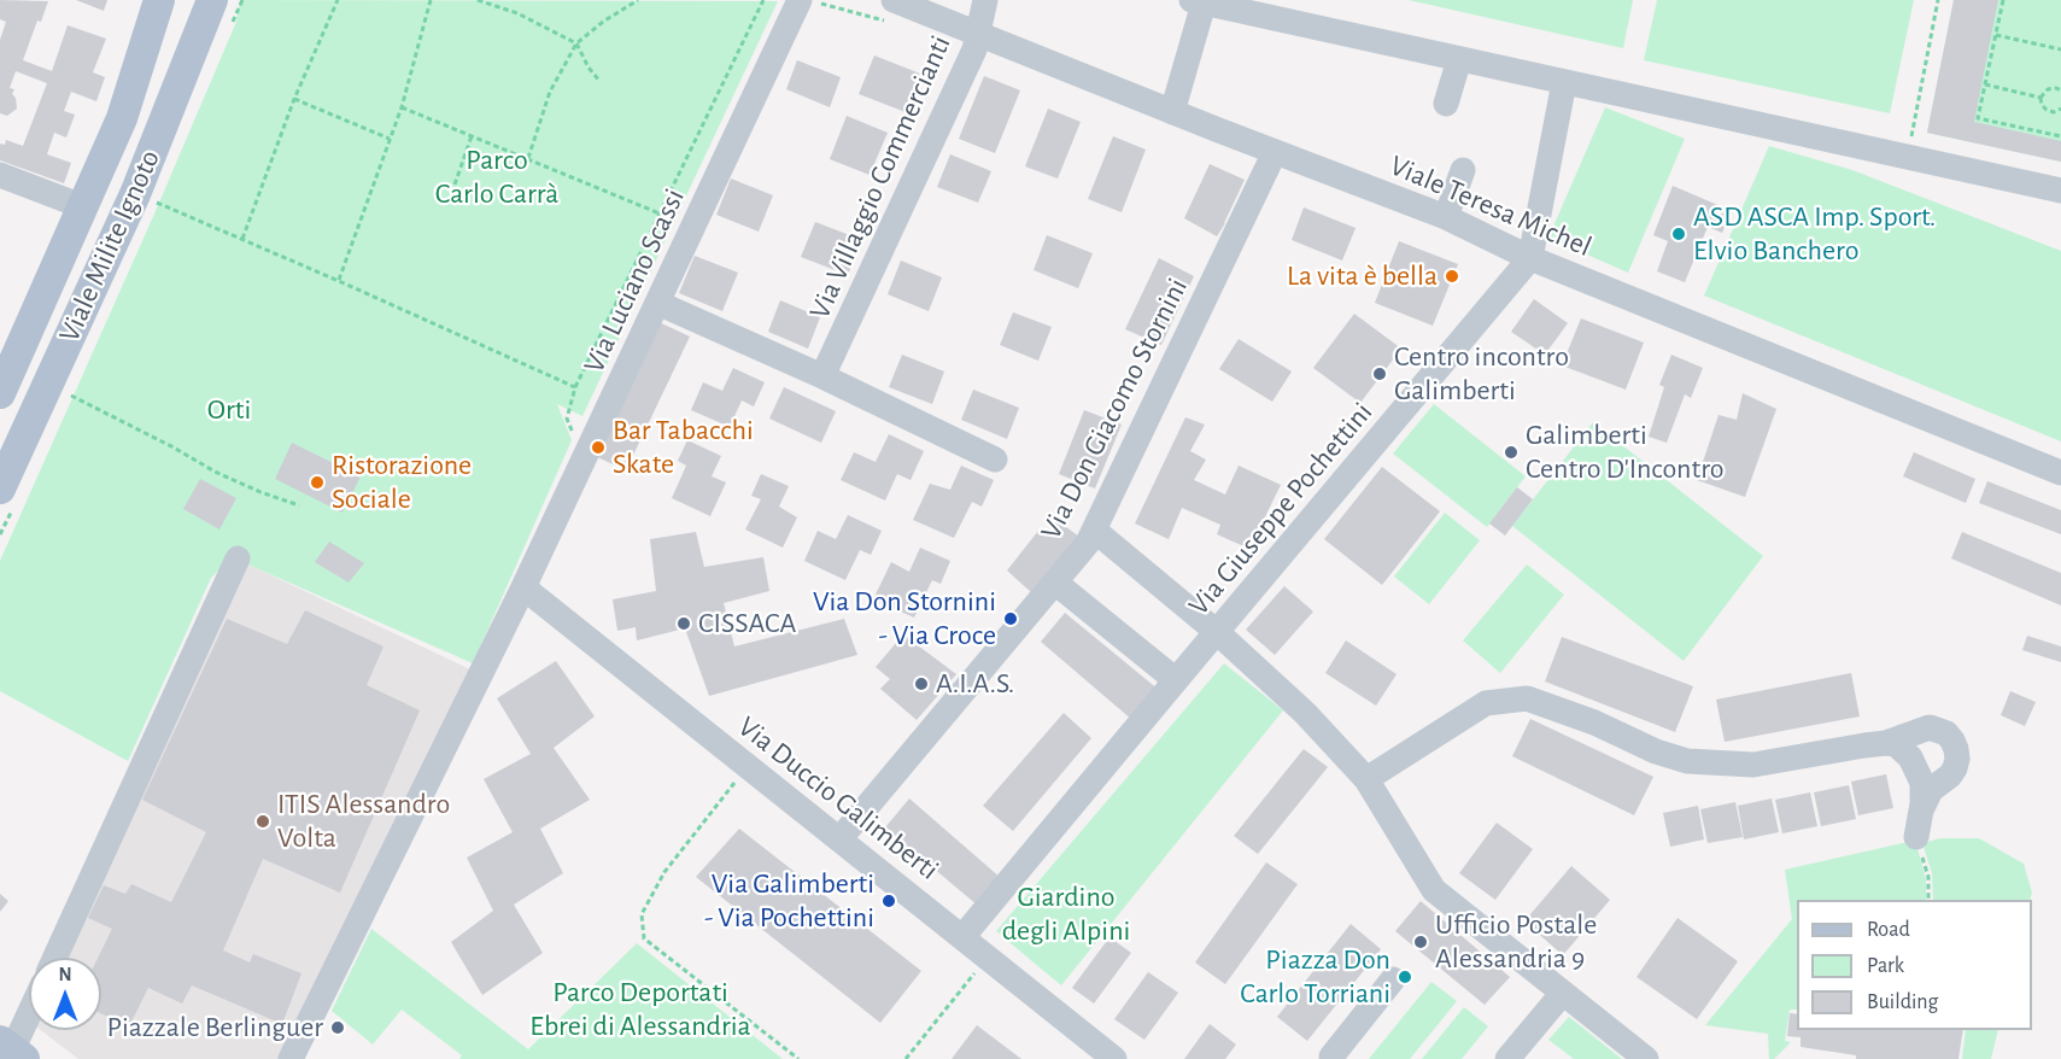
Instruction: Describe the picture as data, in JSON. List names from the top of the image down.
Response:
{
  "streets": {
    "main road": ["Viale Milite Ignoto"],
    "street": [
      "Via Villaggio Commercianti",
      "Viale Teresa Michel",
      "Via Luciano Scassi",
      "Via Don Giacomo Stornini",
      "Via Giuseppe Pochettini",
      "Via Duccio Galimberti"
    ]
  },
  "crossings": [
    ["Via Villaggio Commercianti", "Viale Teresa Michel"],
    ["Viale Teresa Michel", "Via Don Giacomo Stornini"],
    ["Viale Teresa Michel", "Via Giuseppe Pochettini"],
    ["Via Luciano Scassi", "Via Duccio Galimberti"],
    ["Via Don Giacomo Stornini", "Via Duccio Galimberti"],
    ["Via Giuseppe Pochettini", "Via Duccio Galimberti"]
  ],
  "parks": [
    "Parco Carlo Carrà",
    "Orti",
    "Giardino degli Alpini",
    "Parco Deportati Ebrei di Alessandria"
  ],
  "places": [
    "ASD ASCA Imp. Sport. Elvio Banchero",
    "La vita è bella",
    "Centro incontro Galimberti",
    "Bar Tabacchi Skate",
    "Galimberti Centro D'Incontro",
    "Ristorazione Sociale",
    "Via Don Stornini - Via Croce",
    "CISSACA",
    "A.I.A.S.",
    "ITIS Alessandro Volta",
    "Via Galimberti - Via Pochettini",
    "Ufficio Postale Alessandria 9",
    "Piazza Don Carlo Torriani",
    "Piazzale Berlinguer"
  ],
  "legend": ["Road", "Park", "Building"],
  "north": "top"
}
